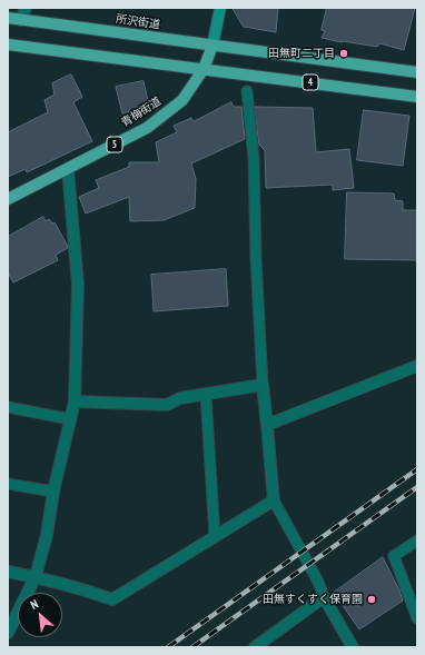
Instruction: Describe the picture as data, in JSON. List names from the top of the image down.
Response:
{
  "streets": {
    "main road": [
      "所沢街道",
      "4",
      "青梅街道",
      "5"
    ]
  },
  "crossings": [
    ["所沢街道", "4"],
    ["所沢街道", "青梅街道"],
    ["4", "青梅街道"]
  ],
  "places": ["田無町二丁目", "田無すくすく保育園"],
  "north": "top left"
}
